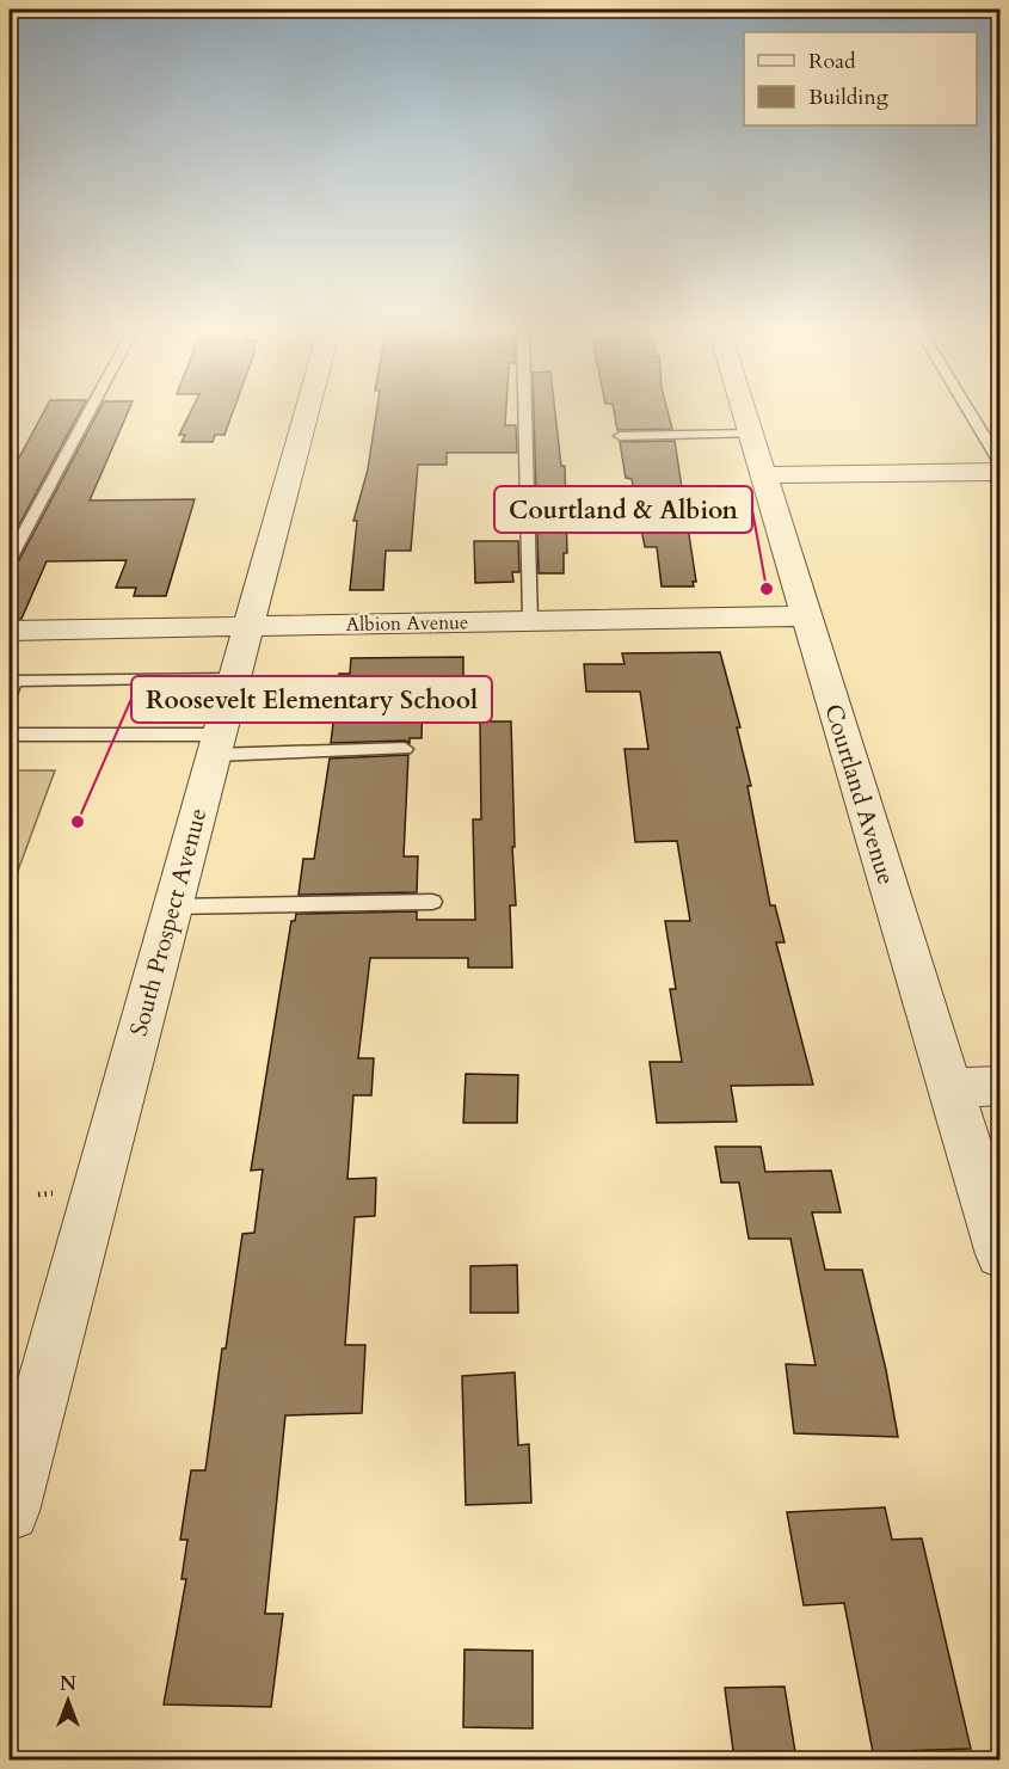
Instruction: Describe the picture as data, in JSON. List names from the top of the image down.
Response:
{
  "streets": {
    "street": ["Albion Avenue", "Courtland Avenue", "South Prospect Avenue"]
  },
  "crossings": [
    ["Albion Avenue", "Courtland Avenue"],
    ["Albion Avenue", "South Prospect Avenue"]
  ],
  "places": ["Courtland & Albion", "Roosevelt Elementary School"],
  "legend": ["Road", "Building"],
  "north": "top"
}
